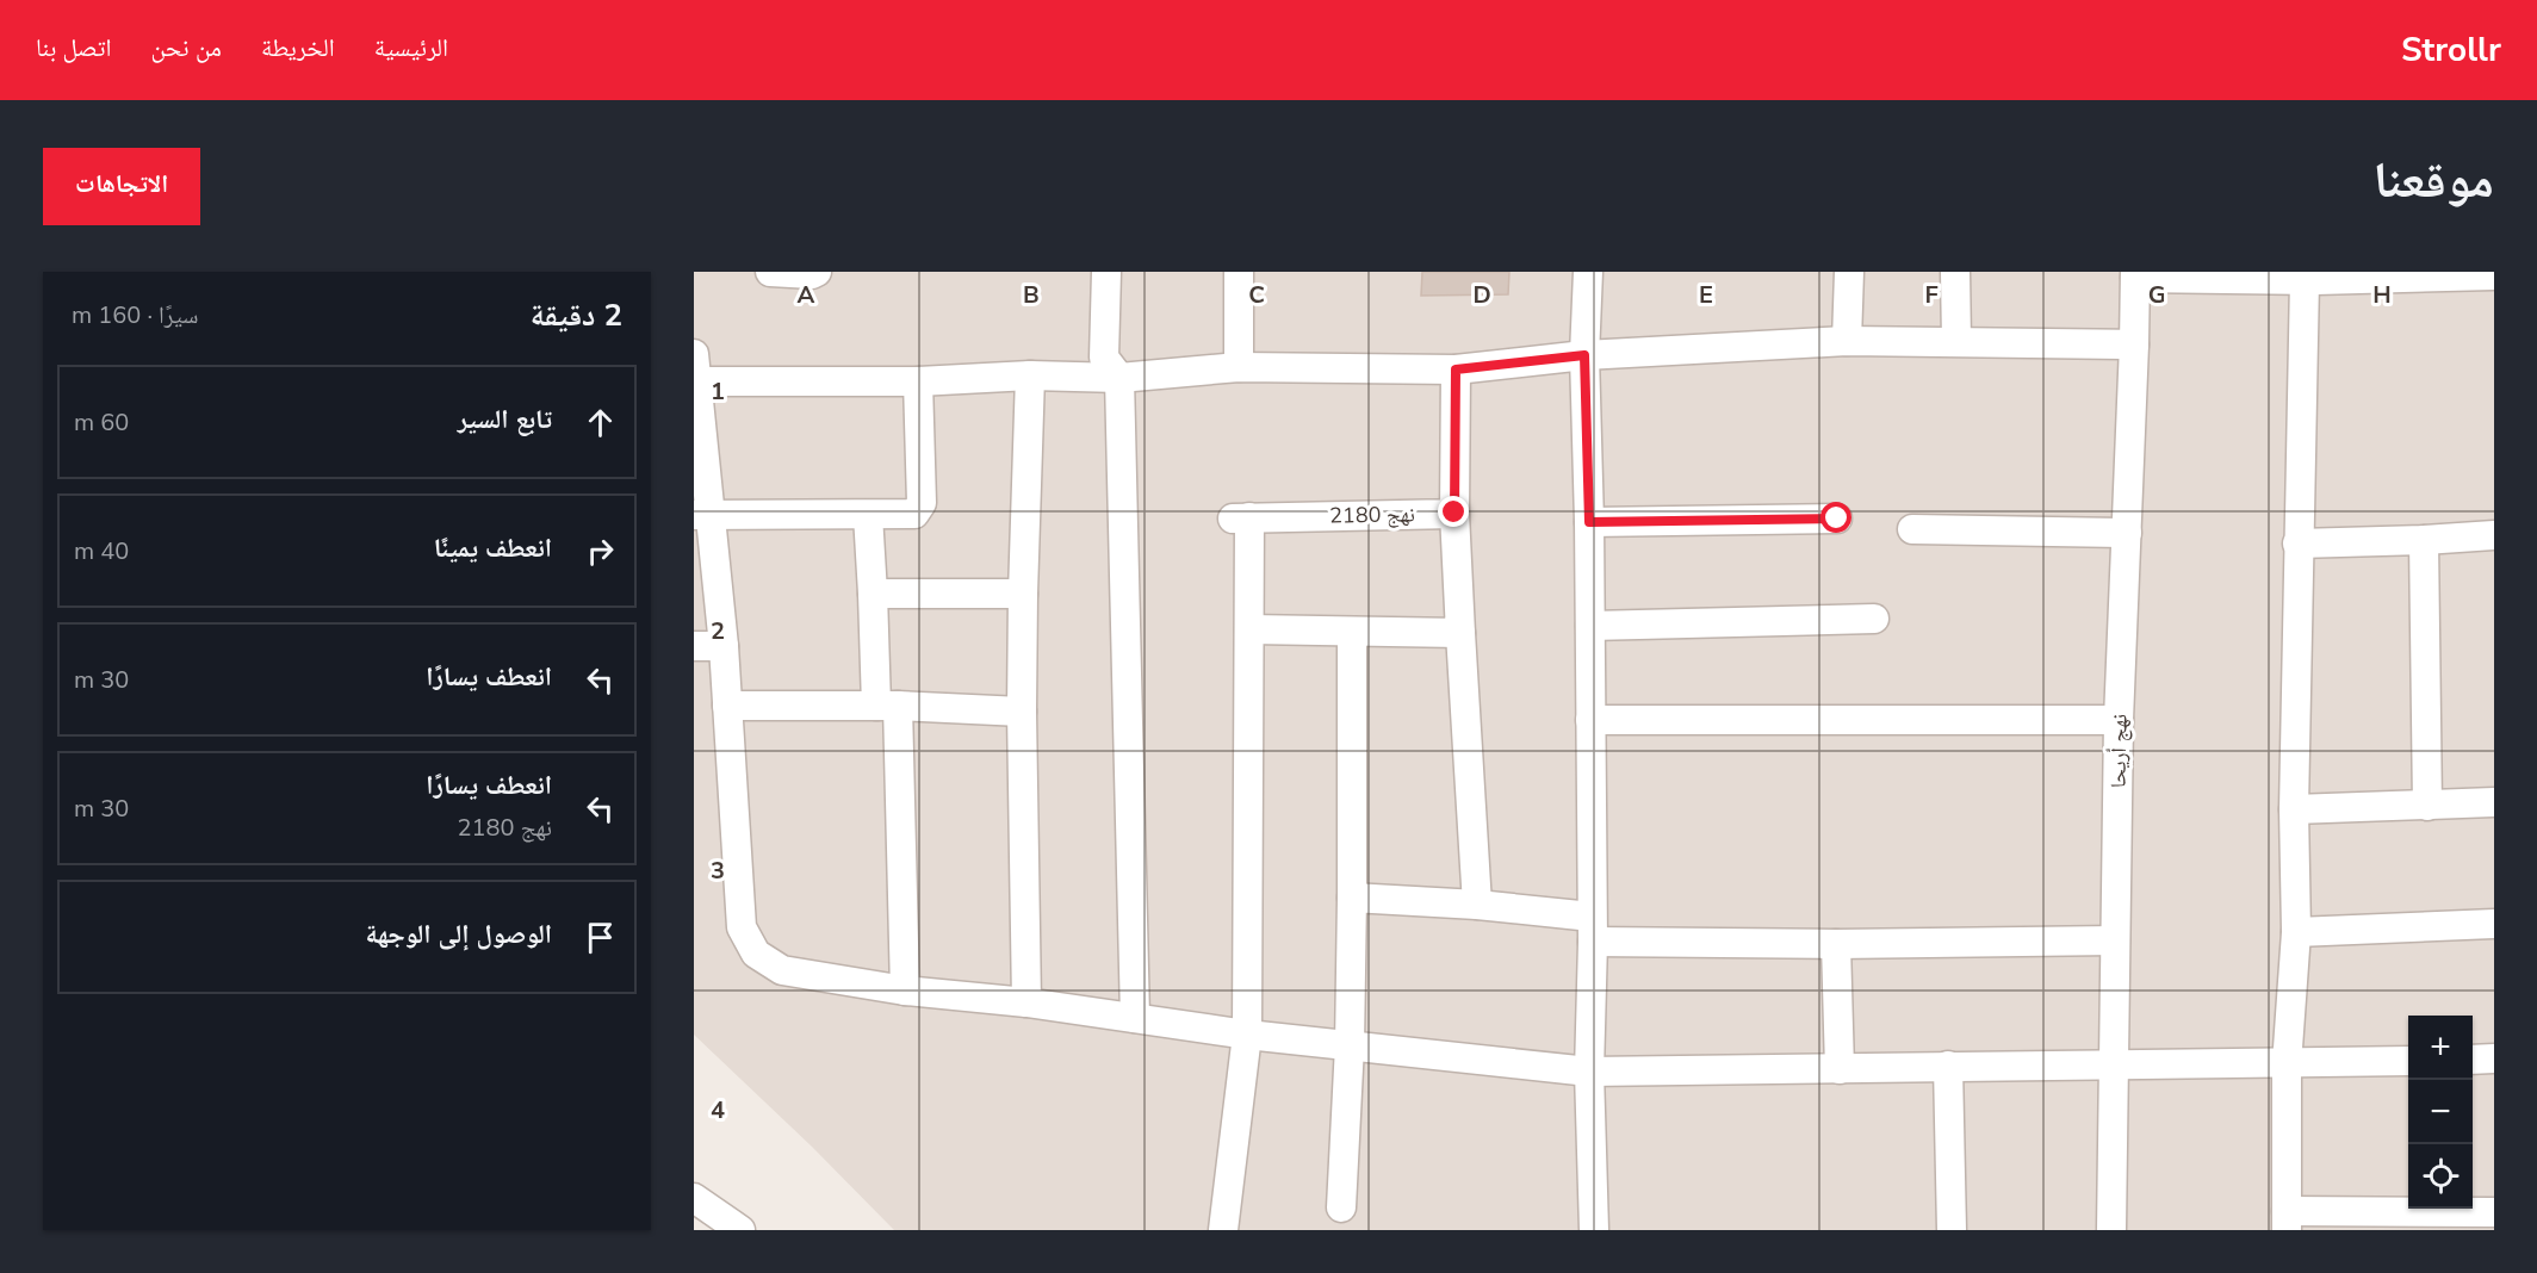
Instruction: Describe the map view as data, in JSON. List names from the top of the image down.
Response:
{
  "streets": {
    "street": ["نهج 2180", "نهج أريحا"]
  },
  "page": {
    "header": "Strollr",
    "nav": [
      "الرئيسية",
      "الخريطة",
      "من نحن",
      "اتصل بنا"
    ],
    "title": "موقعنا",
    "buttons": "الاتجاهات",
    "heading": ["2 دقيقة", "سيرًا · 160 m"],
    "list": [
      ["تابع السير", "60 m"],
      ["انعطف يمينًا", "40 m"],
      ["انعطف يسارًا", "30 m"],
      ["انعطف يسارًا", "نهج 2180", "30 m"],
      "الوصول إلى الوجهة"
    ],
    "map_buttons": ["+", "−"]
  },
  "grid": {
    "columns": [
      "A",
      "B",
      "C",
      "D",
      "E",
      "F",
      "G",
      "H"
    ],
    "rows": [
      "1",
      "2",
      "3",
      "4"
    ]
  }
}
